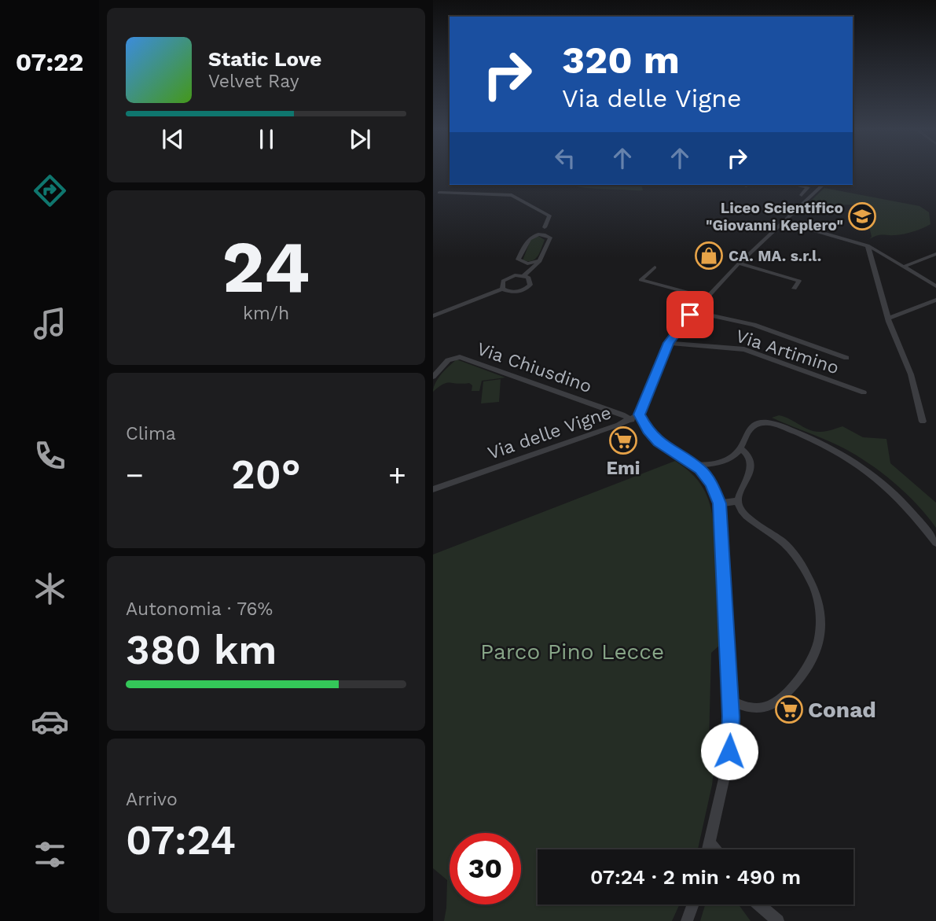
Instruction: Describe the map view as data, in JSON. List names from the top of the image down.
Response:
{
  "streets": {
    "street": ["Via Artimino", "Via Chiusdino", "Via delle Vigne"]
  },
  "crossings": [
    ["Via Artimino", "Via delle Vigne"],
    ["Via Chiusdino", "Via delle Vigne"]
  ],
  "parks": ["Parco Pino Lecce"],
  "places": {
    "school or university": ["Liceo Scientifico \"Giovanni Keplero\""],
    "shop": ["CA. MA. s.r.l."],
    "supermarket": ["Emi", "Conad"]
  },
  "page": {
    "tabs": "07:22",
    "turn": ["320 m", "Via delle Vigne"],
    "song": ["Static Love", "Velvet Ray"],
    "tile": [
      ["24", "km/h"],
      "Clima",
      ["Autonomia · 76%", "380 km"],
      ["Arrivo", "07:24"]
    ],
    "heat": ["−", "20°", "+"],
    "limit": "30",
    "trip": "07:24 · 2 min · 490 m"
  }
}
